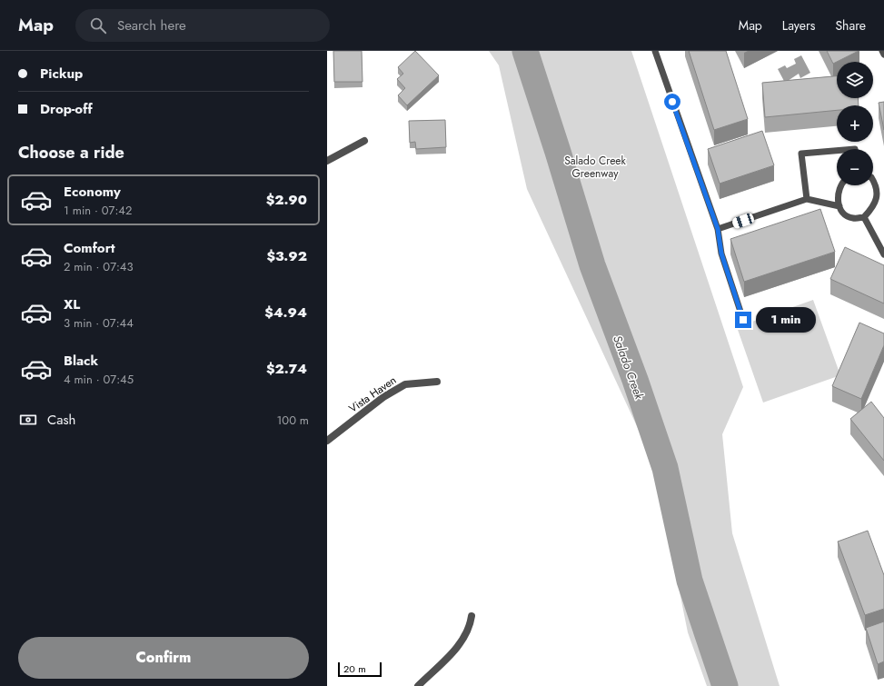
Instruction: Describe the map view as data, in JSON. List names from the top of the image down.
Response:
{
  "streets": {
    "street": ["Vista Haven"]
  },
  "water": ["Salado Creek"],
  "parks": ["Salado Creek Greenway"],
  "scale_bar": "20 m",
  "page": {
    "header": "Map",
    "search": "Search here",
    "nav": ["Map", "Layers", "Share"],
    "banner": ["Pickup", "Drop-off"],
    "map_buttons": ["+", "−"],
    "heading": "Choose a ride",
    "list": [
      {
        "name": "Economy",
        "note": "1 min · 07:42",
        "value": "$2.90"
      },
      {
        "name": "Comfort",
        "note": "2 min · 07:43",
        "value": "$3.92"
      },
      {
        "name": "XL",
        "note": "3 min · 07:44",
        "value": "$4.94"
      },
      {
        "name": "Black",
        "note": "4 min · 07:45",
        "value": "$2.74"
      }
    ],
    "bubble": "1 min",
    "pay": ["Cash", "100 m"],
    "buttons": "Confirm",
    "scale": "20 m"
  }
}
